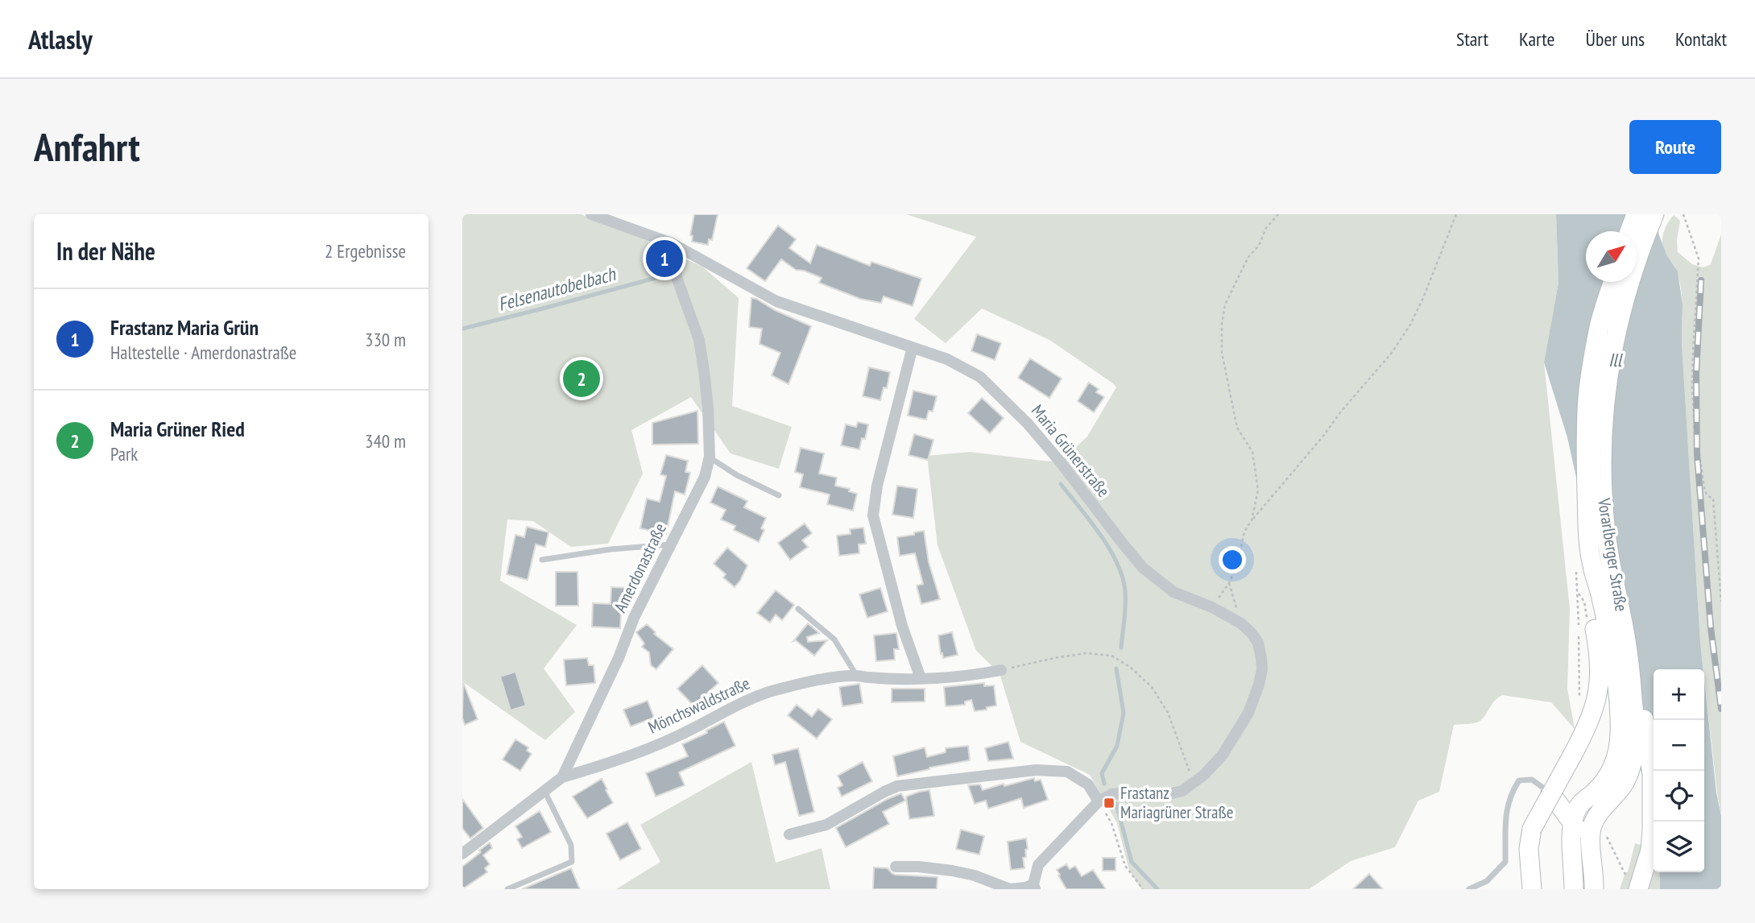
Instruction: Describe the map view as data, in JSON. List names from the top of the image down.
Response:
{
  "streets": {
    "main road": ["Vorarlberger Straße"],
    "street": ["Maria Grünerstraße", "Amerdonastraße", "Mönchswaldstraße"]
  },
  "crossings": [
    ["Maria Grünerstraße", "Amerdonastraße"],
    ["Amerdonastraße", "Mönchswaldstraße"]
  ],
  "water": ["Felsenautobelbach", "Ill"],
  "places": {
    "transit": ["Frastanz Mariagrüner Straße"]
  },
  "north": "top right",
  "page": {
    "header": "Atlasly",
    "nav": [
      "Start",
      "Karte",
      "Über uns",
      "Kontakt"
    ],
    "buttons": "Route",
    "title": "Anfahrt",
    "heading": ["In der Nähe", "2 Ergebnisse"],
    "pins": ["1", "2"],
    "list": [
      {
        "mark": "1",
        "name": "Frastanz Maria Grün",
        "note": "Haltestelle · Amerdonastraße",
        "value": "330 m"
      },
      {
        "mark": "2",
        "name": "Maria Grüner Ried",
        "note": "Park",
        "value": "340 m"
      }
    ],
    "map_buttons": ["+", "−"]
  }
}
